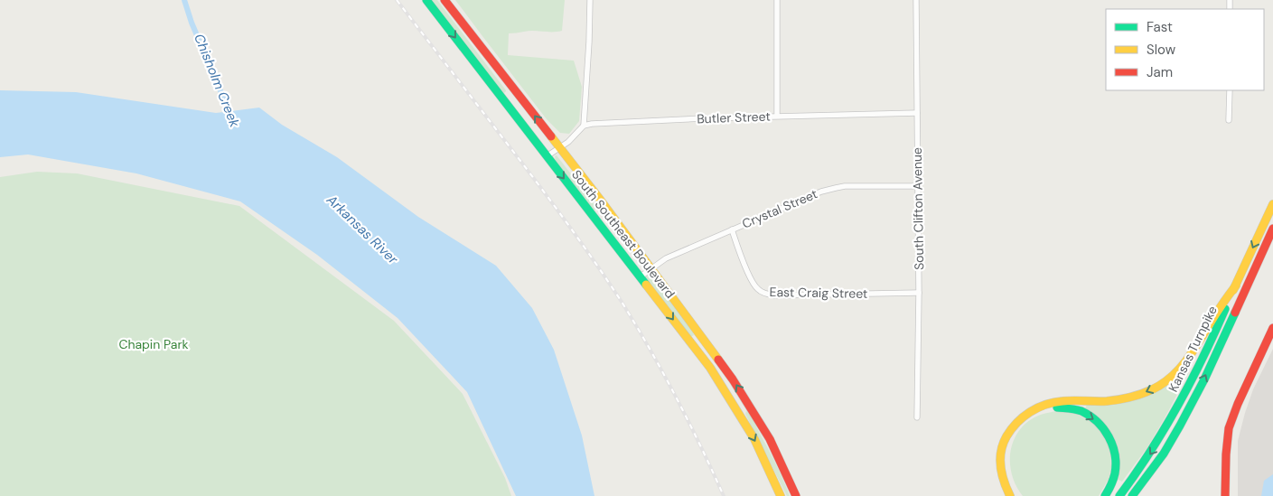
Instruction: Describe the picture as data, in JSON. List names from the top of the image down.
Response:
{
  "streets": {
    "main road": ["South Southeast Boulevard", "Kansas Turnpike"],
    "street": [
      "Butler Street",
      "Crystal Street",
      "South Clifton Avenue",
      "East Craig Street"
    ]
  },
  "crossings": [
    ["Butler Street", "South Clifton Avenue"],
    ["Crystal Street", "South Clifton Avenue"],
    ["Crystal Street", "South Southeast Boulevard"],
    ["Crystal Street", "East Craig Street"],
    ["South Clifton Avenue", "East Craig Street"]
  ],
  "water": ["Chisholm Creek", "Arkansas River"],
  "parks": ["Chapin Park"],
  "legend": ["Fast", "Slow", "Jam"]
}
